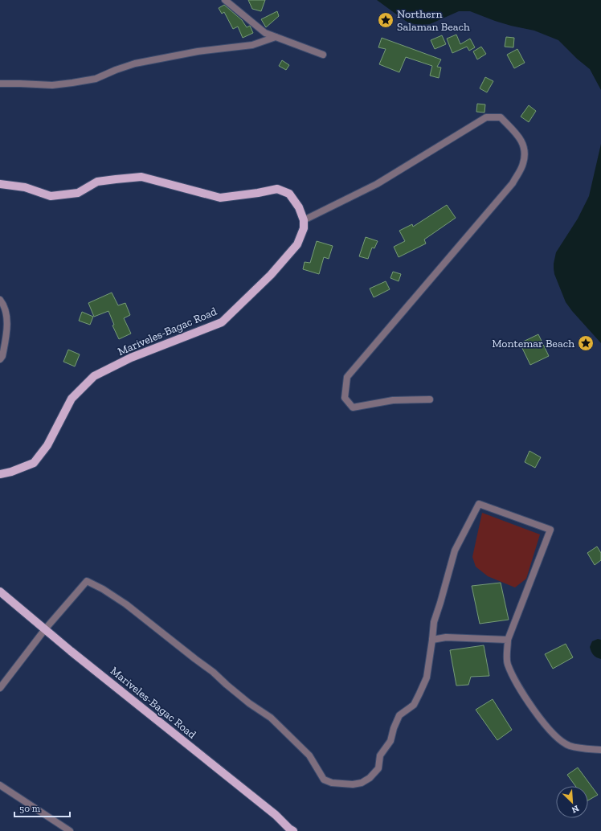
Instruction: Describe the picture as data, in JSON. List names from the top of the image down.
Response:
{
  "streets": {
    "main road": ["Mariveles-Bagac Road"]
  },
  "places": {
    "place": ["Northern Salaman Beach", "Montemar Beach"]
  },
  "scale_bar": "50 m",
  "north": "bottom right"
}
